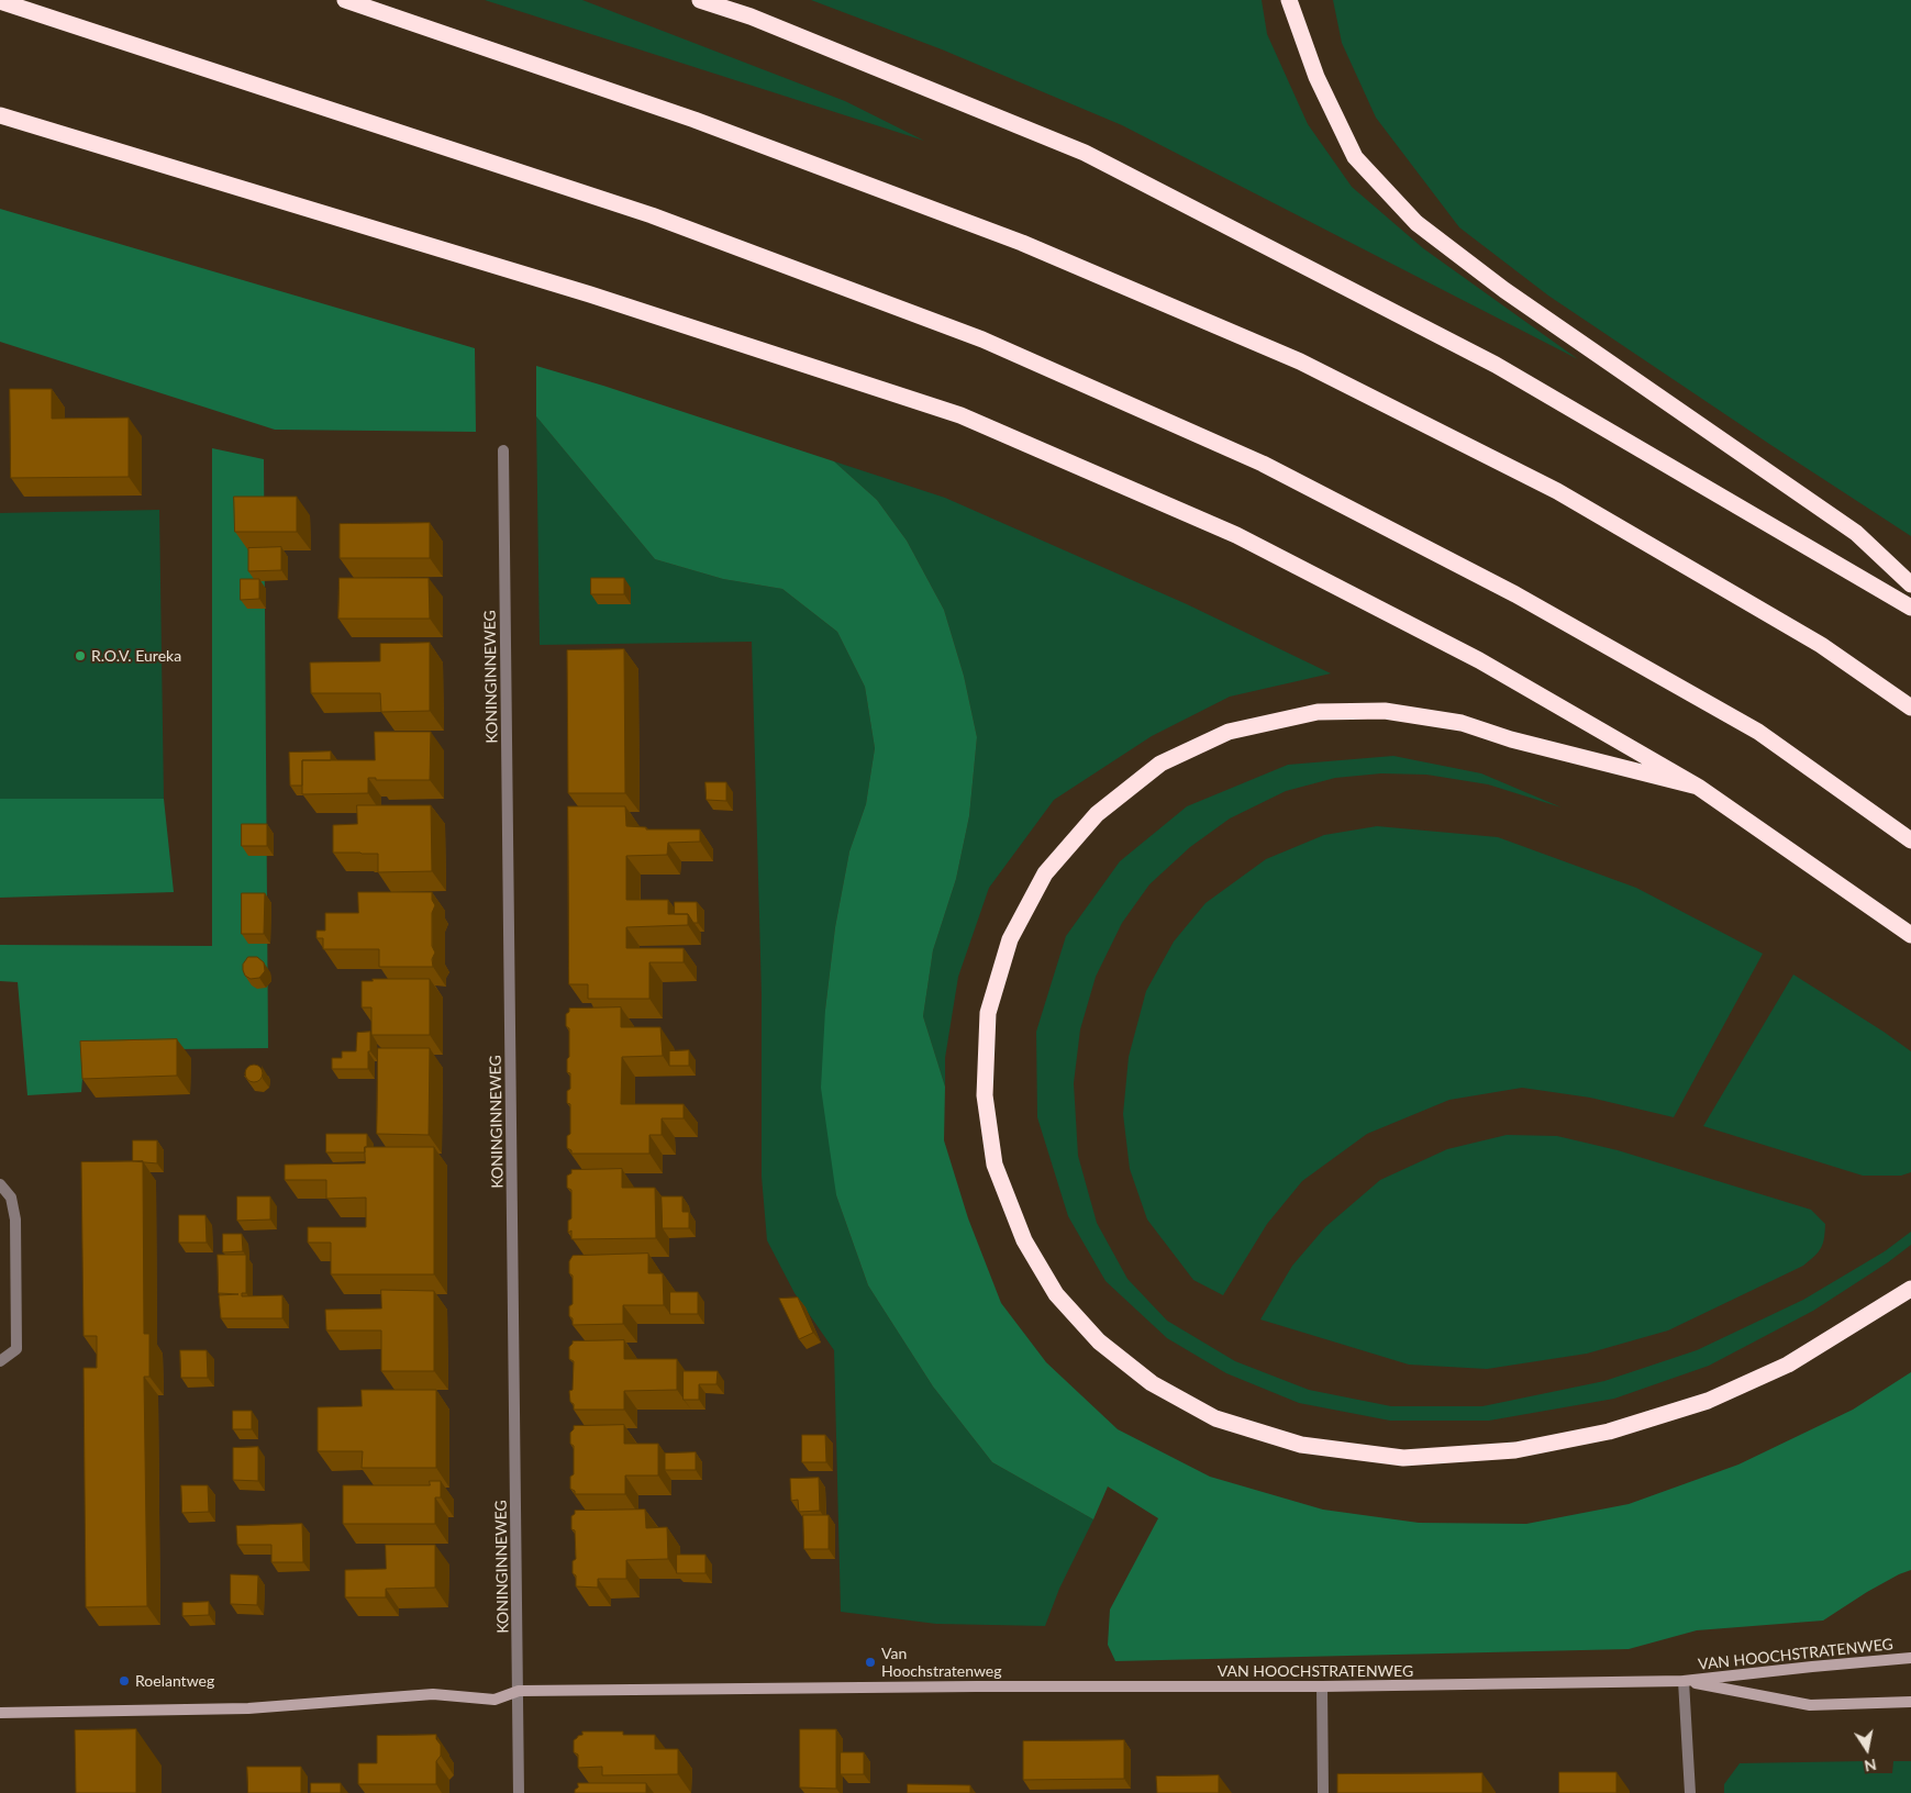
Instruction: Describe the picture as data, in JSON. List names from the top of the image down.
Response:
{
  "streets": {
    "street": ["KONINGINNEWEG", "VAN HOOCHSTRATENWEG"]
  },
  "crossings": [
    ["KONINGINNEWEG", "VAN HOOCHSTRATENWEG"]
  ],
  "places": ["R.O.V. Eureka", "Van Hoochstratenweg", "Roelantweg"],
  "north": "bottom"
}
